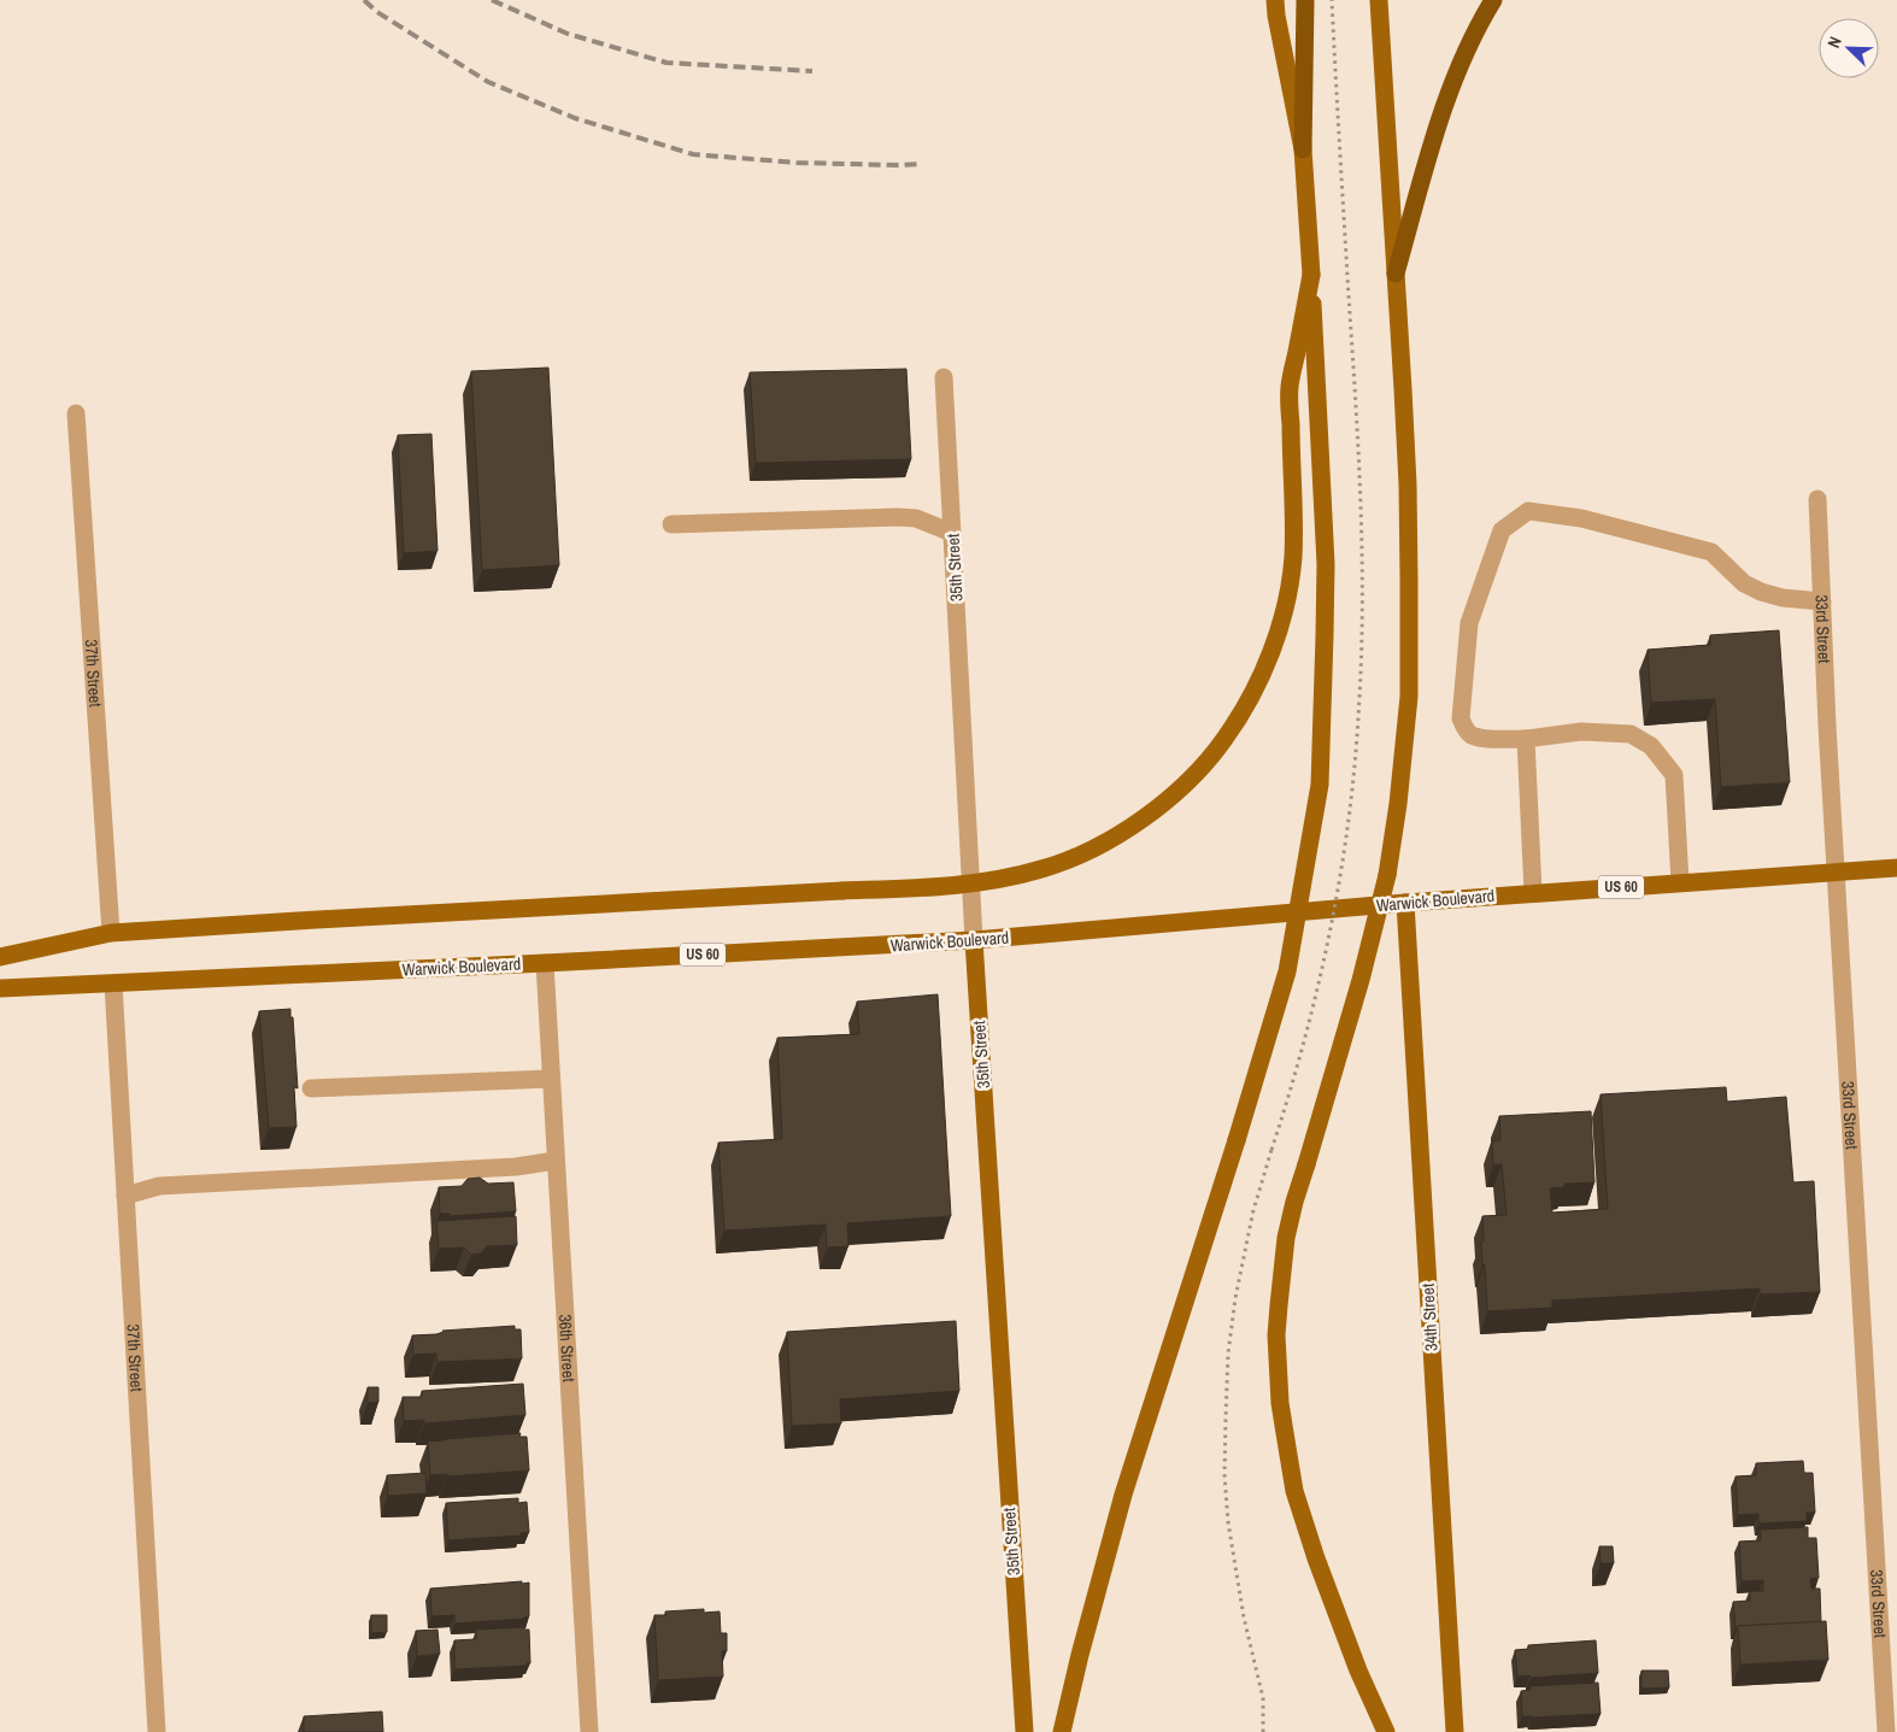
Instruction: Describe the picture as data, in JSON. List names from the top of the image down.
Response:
{
  "streets": {
    "main road": [
      "35th Street",
      "US 60",
      "Warwick Boulevard",
      "34th Street"
    ],
    "street": ["33rd Street", "37th Street", "36th Street"]
  },
  "crossings": [
    ["35th Street", "Warwick Boulevard"],
    ["33rd Street", "Warwick Boulevard"],
    ["37th Street", "Warwick Boulevard"],
    ["Warwick Boulevard", "34th Street"],
    ["Warwick Boulevard", "36th Street"]
  ],
  "north": "top left"
}
